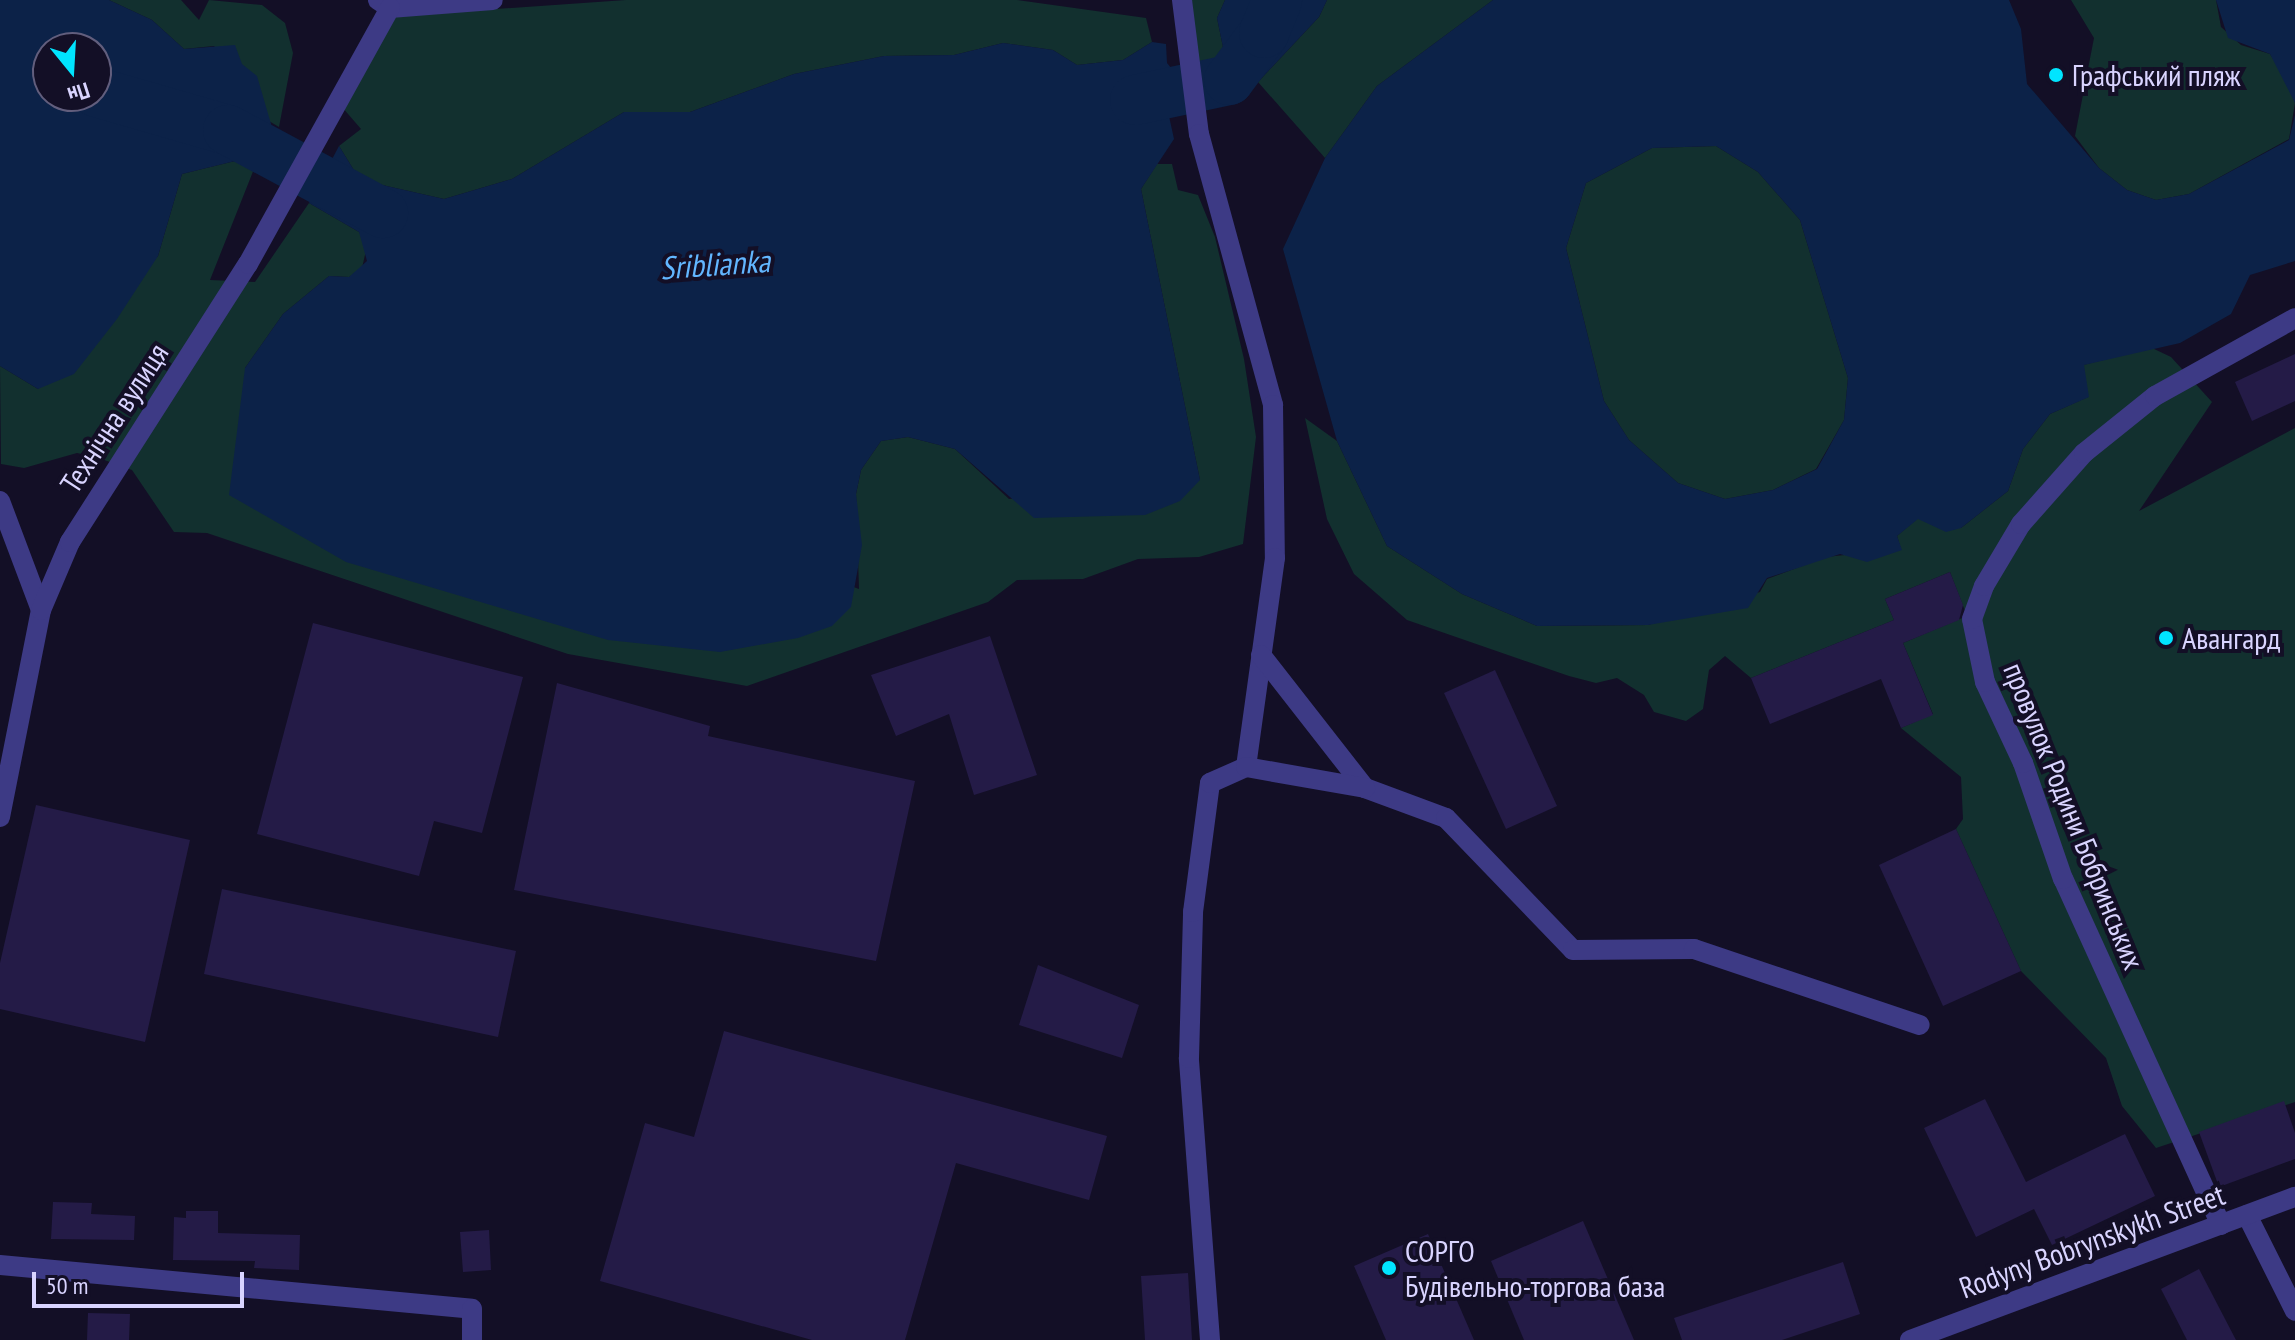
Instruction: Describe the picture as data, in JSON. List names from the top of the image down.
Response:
{
  "streets": {
    "street": ["Технічна вулиця", "провулок Родини Бобринських", "Rodyny Bobrynskykh Street"]
  },
  "crossings": [
    ["провулок Родини Бобринських", "Rodyny Bobrynskykh Street"]
  ],
  "water": ["Sriblianka"],
  "places": ["Графський пляж", "Авангард", "СОРГО Будівельно-торгова база"],
  "scale_bar": "50 m",
  "north": "bottom"
}
